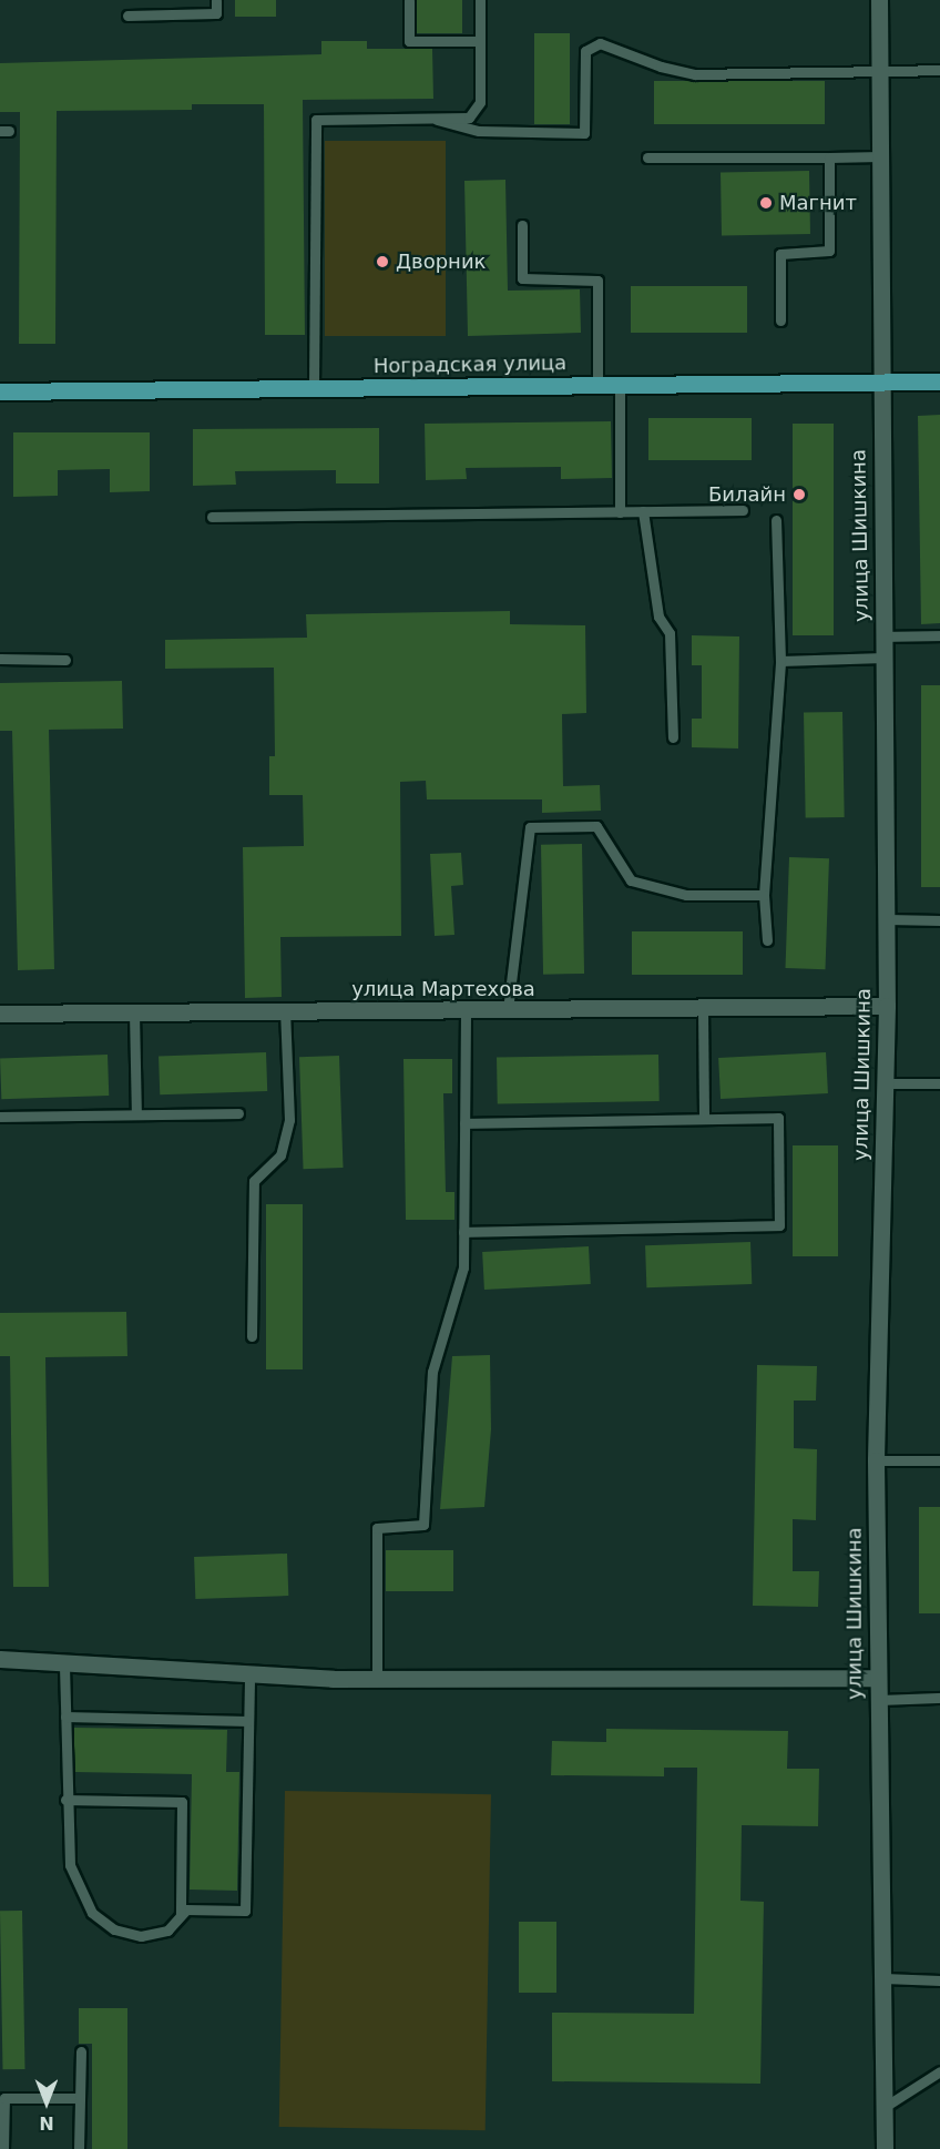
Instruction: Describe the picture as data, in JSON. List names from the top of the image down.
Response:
{
  "streets": {
    "main road": ["Ноградская улица", "улица Шишкина", "улица Мартехова"]
  },
  "crossings": [
    ["Ноградская улица", "улица Шишкина"],
    ["улица Шишкина", "улица Мартехова"]
  ],
  "places": ["Магнит", "Дворник", "Билайн"],
  "north": "bottom"
}
